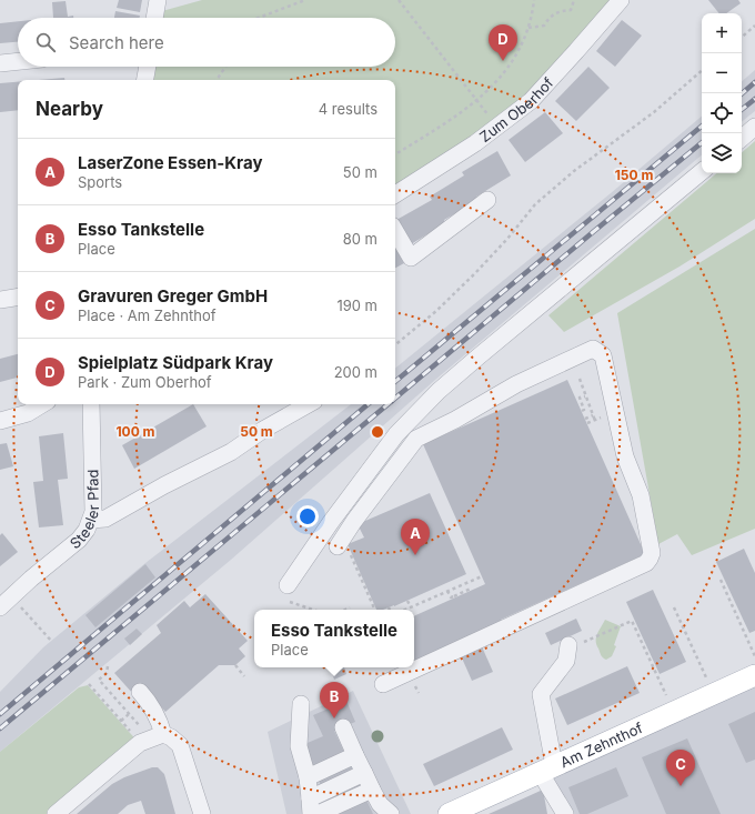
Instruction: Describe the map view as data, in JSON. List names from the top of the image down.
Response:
{
  "streets": {
    "main road": ["Am Zehnthof"],
    "street": ["Zum Oberhof", "Steeler Pfad"]
  },
  "page": {
    "map_buttons": ["+", "−"],
    "search": "Search here",
    "pins": [
      "D",
      "A",
      "B",
      "C"
    ],
    "heading": ["Nearby", "4 results"],
    "list": [
      {
        "mark": "A",
        "name": "LaserZone Essen-Kray",
        "note": "Sports",
        "value": "50 m"
      },
      {
        "mark": "B",
        "name": "Esso Tankstelle",
        "note": "Place",
        "value": "80 m"
      },
      {
        "mark": "C",
        "name": "Gravuren Greger GmbH",
        "note": "Place · Am Zehnthof",
        "value": "190 m"
      },
      {
        "mark": "D",
        "name": "Spielplatz Südpark Kray",
        "note": "Park · Zum Oberhof",
        "value": "200 m"
      }
    ],
    "popup": ["Esso Tankstelle", "Place"]
  },
  "rings": ["150 m", "100 m", "50 m"]
}
